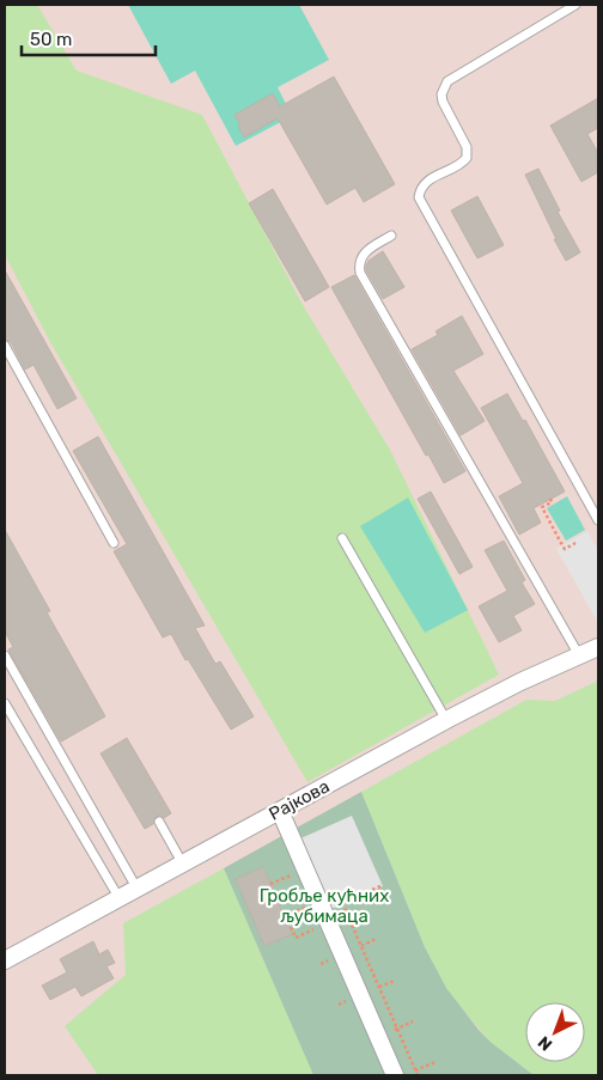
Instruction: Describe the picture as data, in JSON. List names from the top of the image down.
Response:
{
  "streets": {
    "street": ["Рајкова"]
  },
  "parks": ["Гробље кућних љубимаца"],
  "scale_bar": "50 m",
  "north": "bottom left"
}
